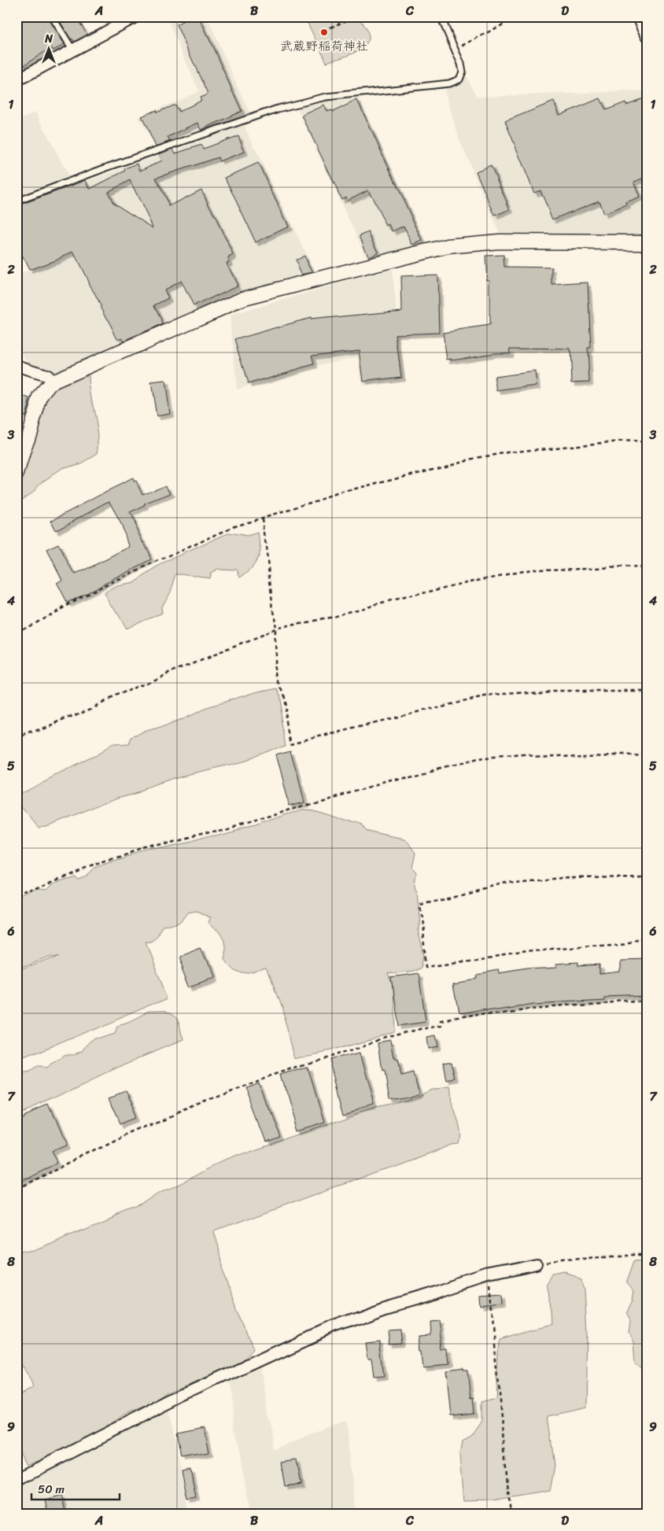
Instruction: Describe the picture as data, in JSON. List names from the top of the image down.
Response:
{
  "places": ["武蔵野稲荷神社"],
  "scale_bar": "50 m",
  "north": "top",
  "grid": {
    "columns": [
      "A",
      "B",
      "C",
      "D"
    ],
    "rows": [
      "1",
      "2",
      "3",
      "4",
      "5",
      "6",
      "7",
      "8",
      "9"
    ]
  }
}
